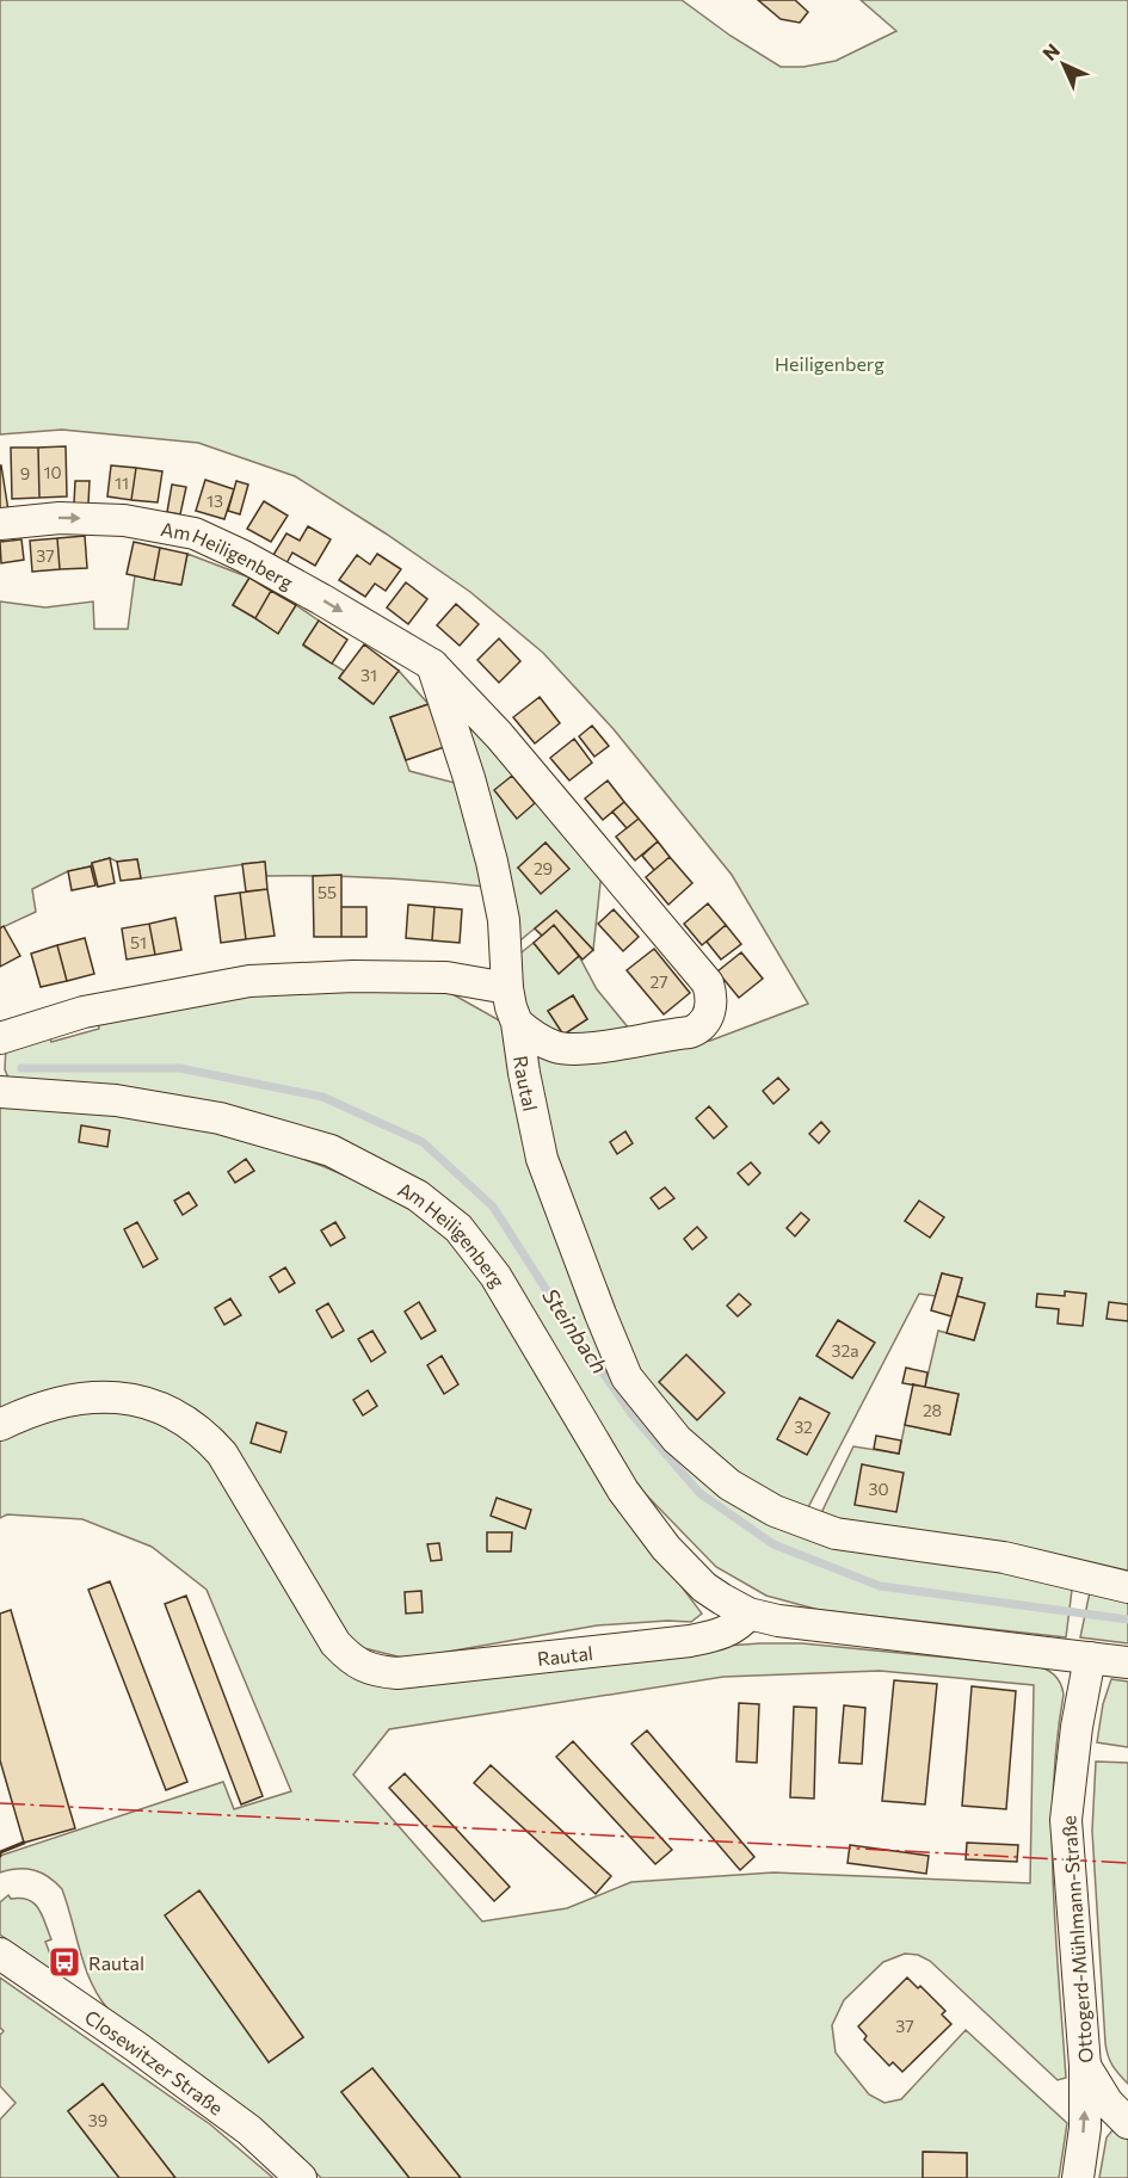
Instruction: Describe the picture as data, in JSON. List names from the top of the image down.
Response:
{
  "streets": {
    "street": [
      "Am Heiligenberg",
      "Rautal",
      "Ottogerd-Mühlmann-Straße",
      "Closewitzer Straße"
    ]
  },
  "crossings": [
    ["Am Heiligenberg", "Rautal"]
  ],
  "water": ["Steinbach"],
  "parks": ["Heiligenberg"],
  "places": {
    "bus stop": ["Rautal"]
  },
  "house_numbers": [
    "10",
    "9",
    "11",
    "13",
    "37",
    "31",
    "29",
    "55",
    "51",
    "27",
    "32a",
    "28",
    "32",
    "30",
    "37",
    "39"
  ],
  "north": "top left"
}
